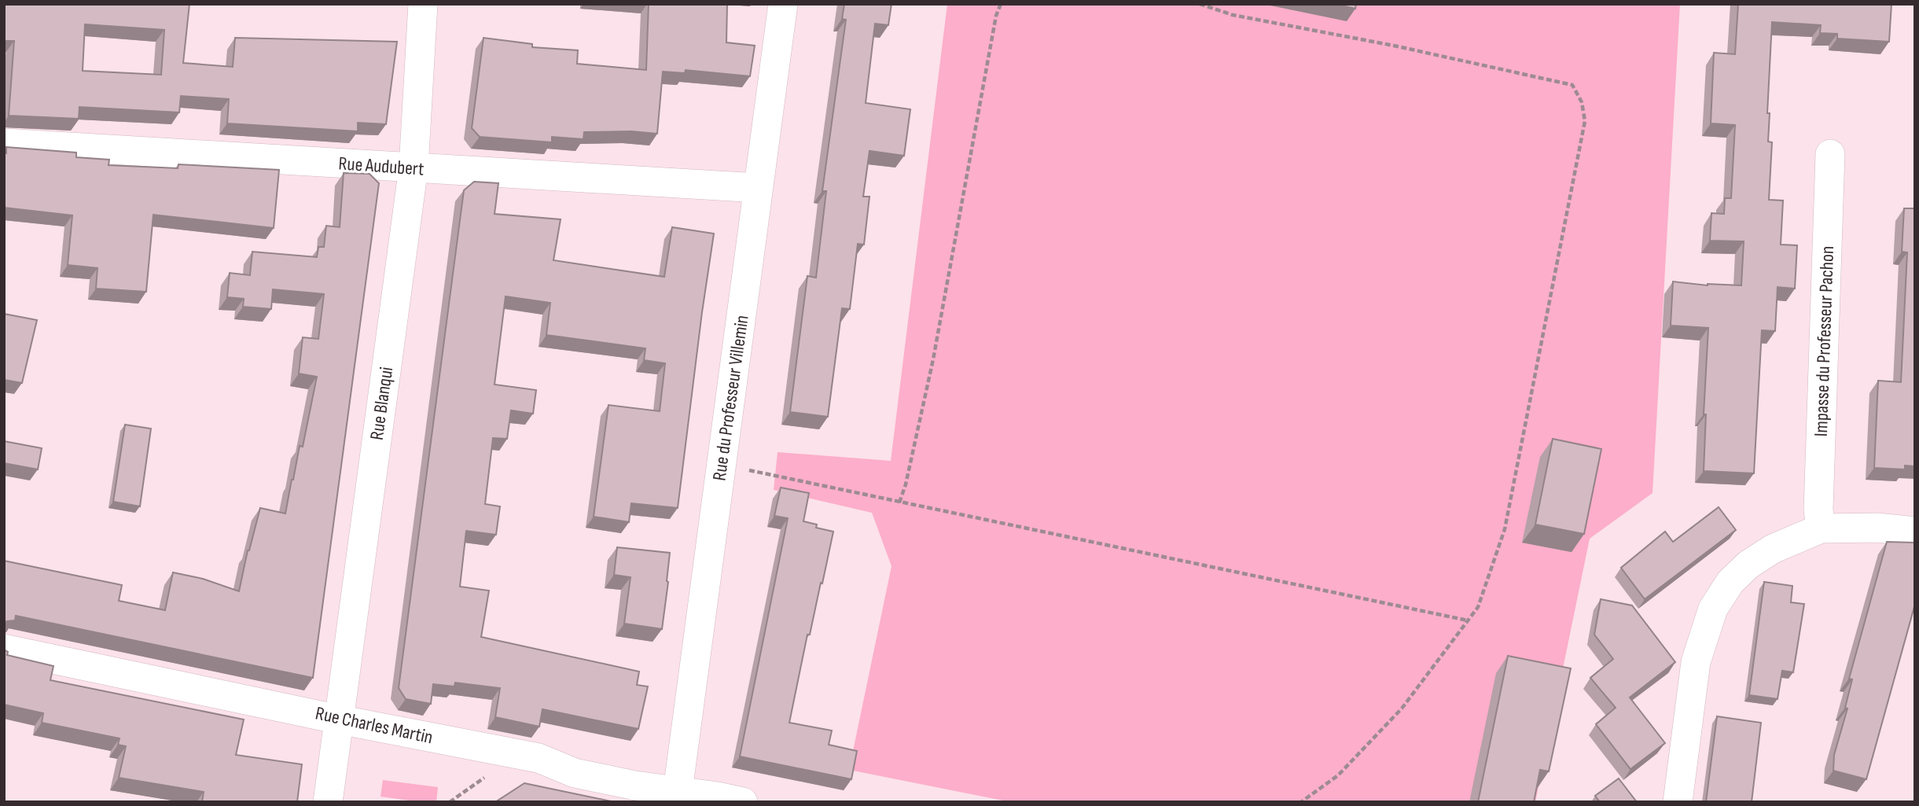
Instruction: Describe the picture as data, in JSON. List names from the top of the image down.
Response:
{
  "streets": {
    "street": [
      "Rue Audubert",
      "Impasse du Professeur Pachon",
      "Rue du Professeur Villemin",
      "Rue Blanqui",
      "Rue Charles Martin"
    ]
  },
  "crossings": [
    ["Rue Audubert", "Rue du Professeur Villemin"],
    ["Rue Audubert", "Rue Blanqui"],
    ["Rue du Professeur Villemin", "Rue Charles Martin"],
    ["Rue Blanqui", "Rue Charles Martin"]
  ]
}
